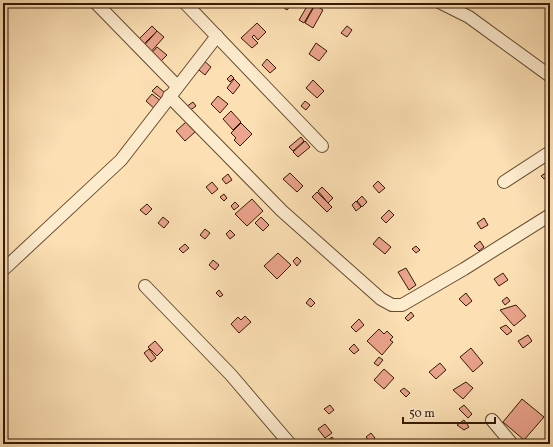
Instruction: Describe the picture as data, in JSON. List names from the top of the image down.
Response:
{
  "scale_bar": "50 m"
}
